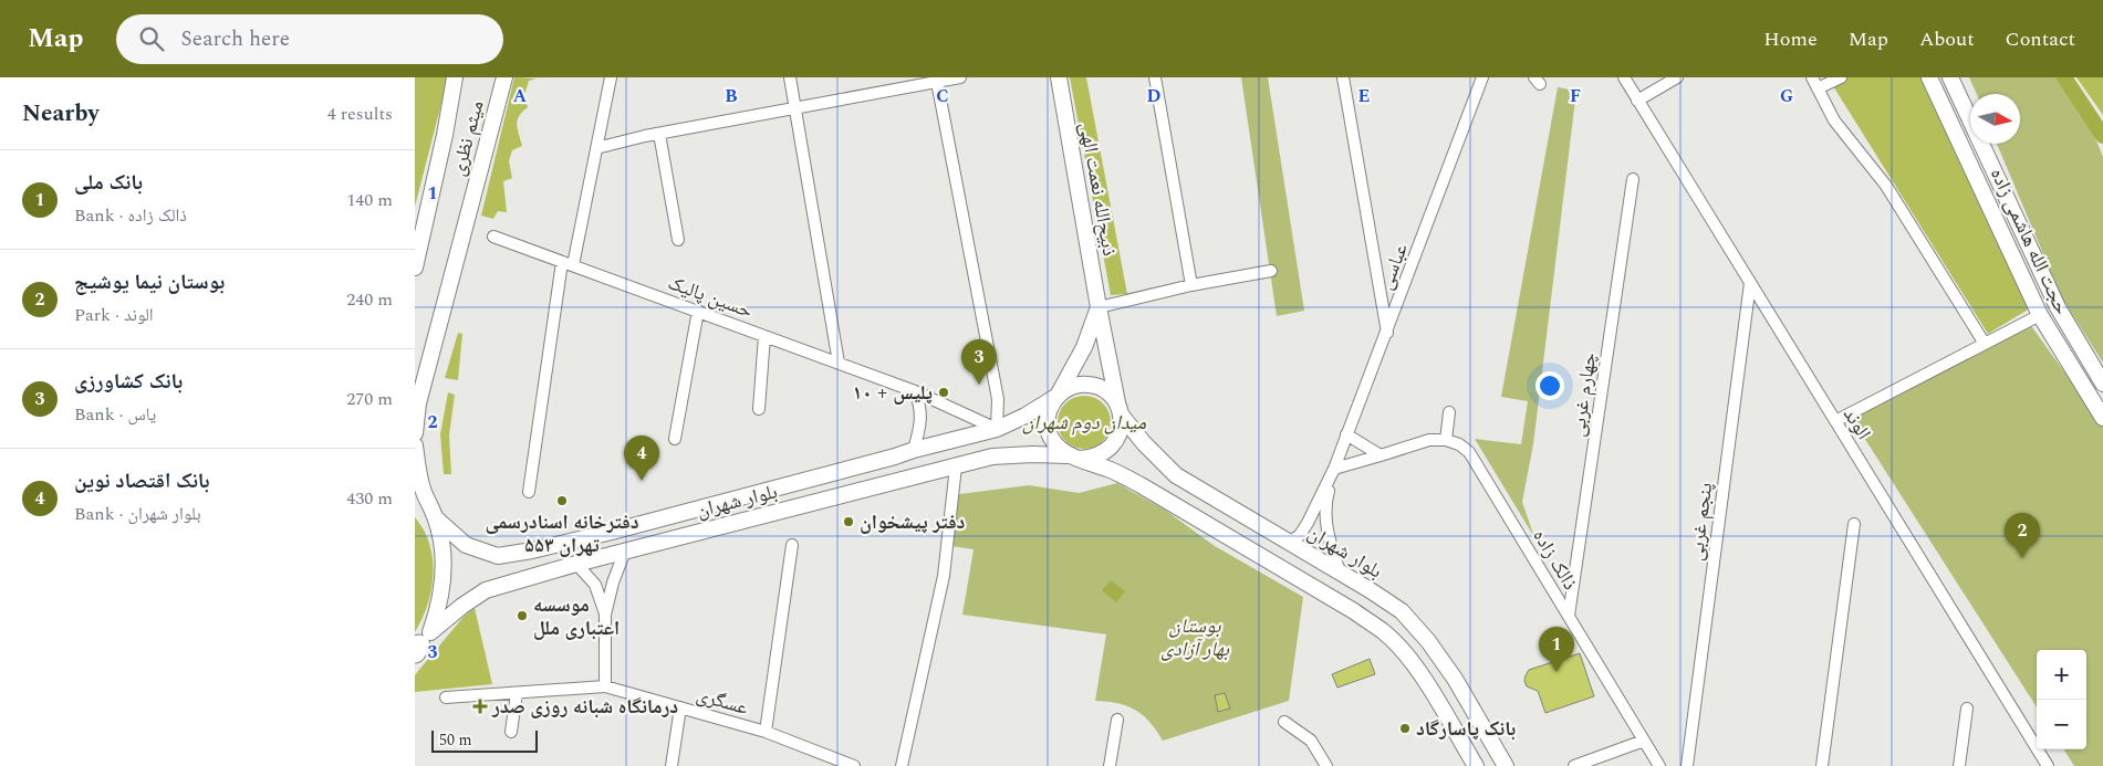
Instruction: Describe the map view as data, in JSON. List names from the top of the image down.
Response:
{
  "streets": {
    "street": [
      "میثم نظری",
      "ذبیح‌الله نعمت الهی",
      "حجت الله هاشمی زاده",
      "عباسی",
      "حسین پالیک",
      "چهارم غربی",
      "الوند",
      "بلوار شهران",
      "پنجم غربی",
      "ذالک زاده",
      "عسگری"
    ]
  },
  "crossings": [
    ["ذبیح‌الله نعمت الهی", "بلوار شهران"],
    ["حسین پالیک", "بلوار شهران"],
    ["چهارم غربی", "ذالک زاده"],
    ["الوند", "پنجم غربی"]
  ],
  "parks": ["میدان دوم شهران", "بوستان بهار آزادی"],
  "places": {
    "other": [
      "پلیس + ۱۰",
      "دفترخانه اسنادرسمی ۵۵۳ تهران",
      "دفتر پیشخوان",
      "موسسه اعتباری ملل",
      "بانک پاسارگاد"
    ],
    "health": ["درمانگاه شبانه روزی صدر"]
  },
  "scale_bar": "50 m",
  "north": "right",
  "page": {
    "header": "Map",
    "search": "Search here",
    "nav": [
      "Home",
      "Map",
      "About",
      "Contact"
    ],
    "heading": ["Nearby", "4 results"],
    "list": [
      {
        "mark": "1",
        "name": "بانک ملی",
        "note": "Bank · ذالک زاده",
        "value": "140 m"
      },
      {
        "mark": "2",
        "name": "بوستان نیما یوشیج",
        "note": "Park · الوند",
        "value": "240 m"
      },
      {
        "mark": "3",
        "name": "بانک کشاورزی",
        "note": "Bank · یاس",
        "value": "270 m"
      },
      {
        "mark": "4",
        "name": "بانک اقتصاد نوین",
        "note": "Bank · بلوار شهران",
        "value": "430 m"
      }
    ],
    "pins": [
      "3",
      "4",
      "2",
      "1"
    ],
    "map_buttons": ["+", "−"],
    "scale": "50 m"
  },
  "grid": {
    "columns": [
      "A",
      "B",
      "C",
      "D",
      "E",
      "F",
      "G"
    ],
    "rows": ["1", "2", "3"]
  }
}
